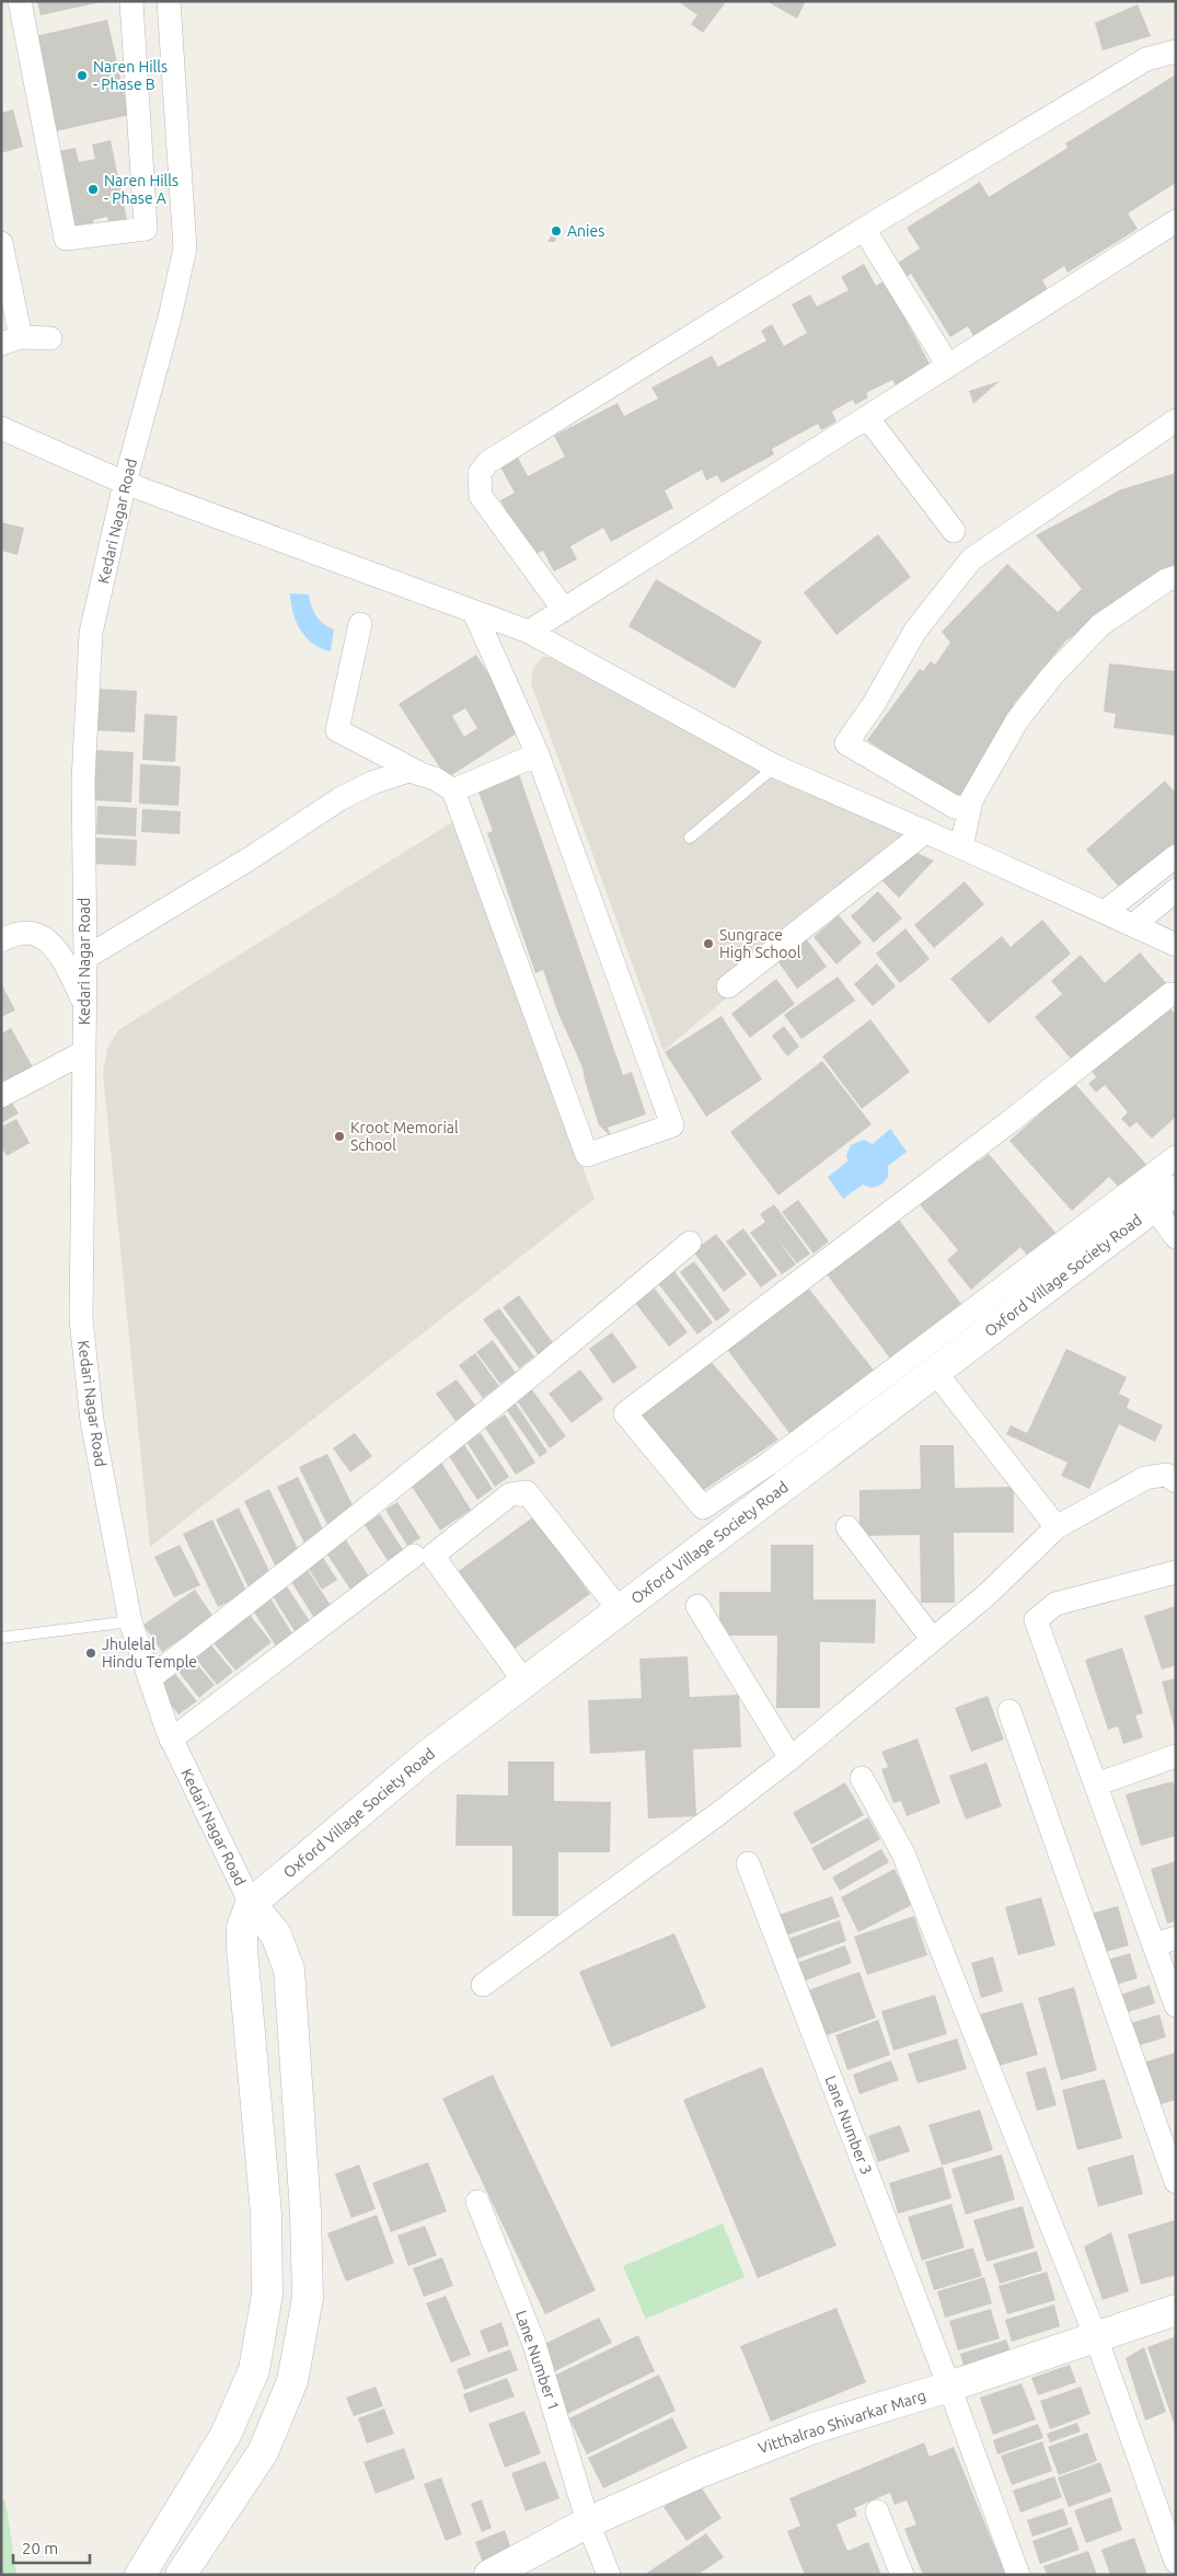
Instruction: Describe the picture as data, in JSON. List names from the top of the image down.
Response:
{
  "streets": {
    "street": [
      "Kedari Nagar Road",
      "Oxford Village Society Road",
      "Lane Number 3",
      "Lane Number 1",
      "Vitthalrao Shivarkar Marg"
    ]
  },
  "crossings": [
    ["Kedari Nagar Road", "Oxford Village Society Road"],
    ["Lane Number 3", "Vitthalrao Shivarkar Marg"],
    ["Lane Number 1", "Vitthalrao Shivarkar Marg"]
  ],
  "places": [
    "Naren Hills - Phase B",
    "Naren Hills - Phase A",
    "Anies",
    "Sungrace High School",
    "Kroot Memorial School",
    "Jhulelal Hindu Temple"
  ],
  "scale_bar": "20 m"
}
